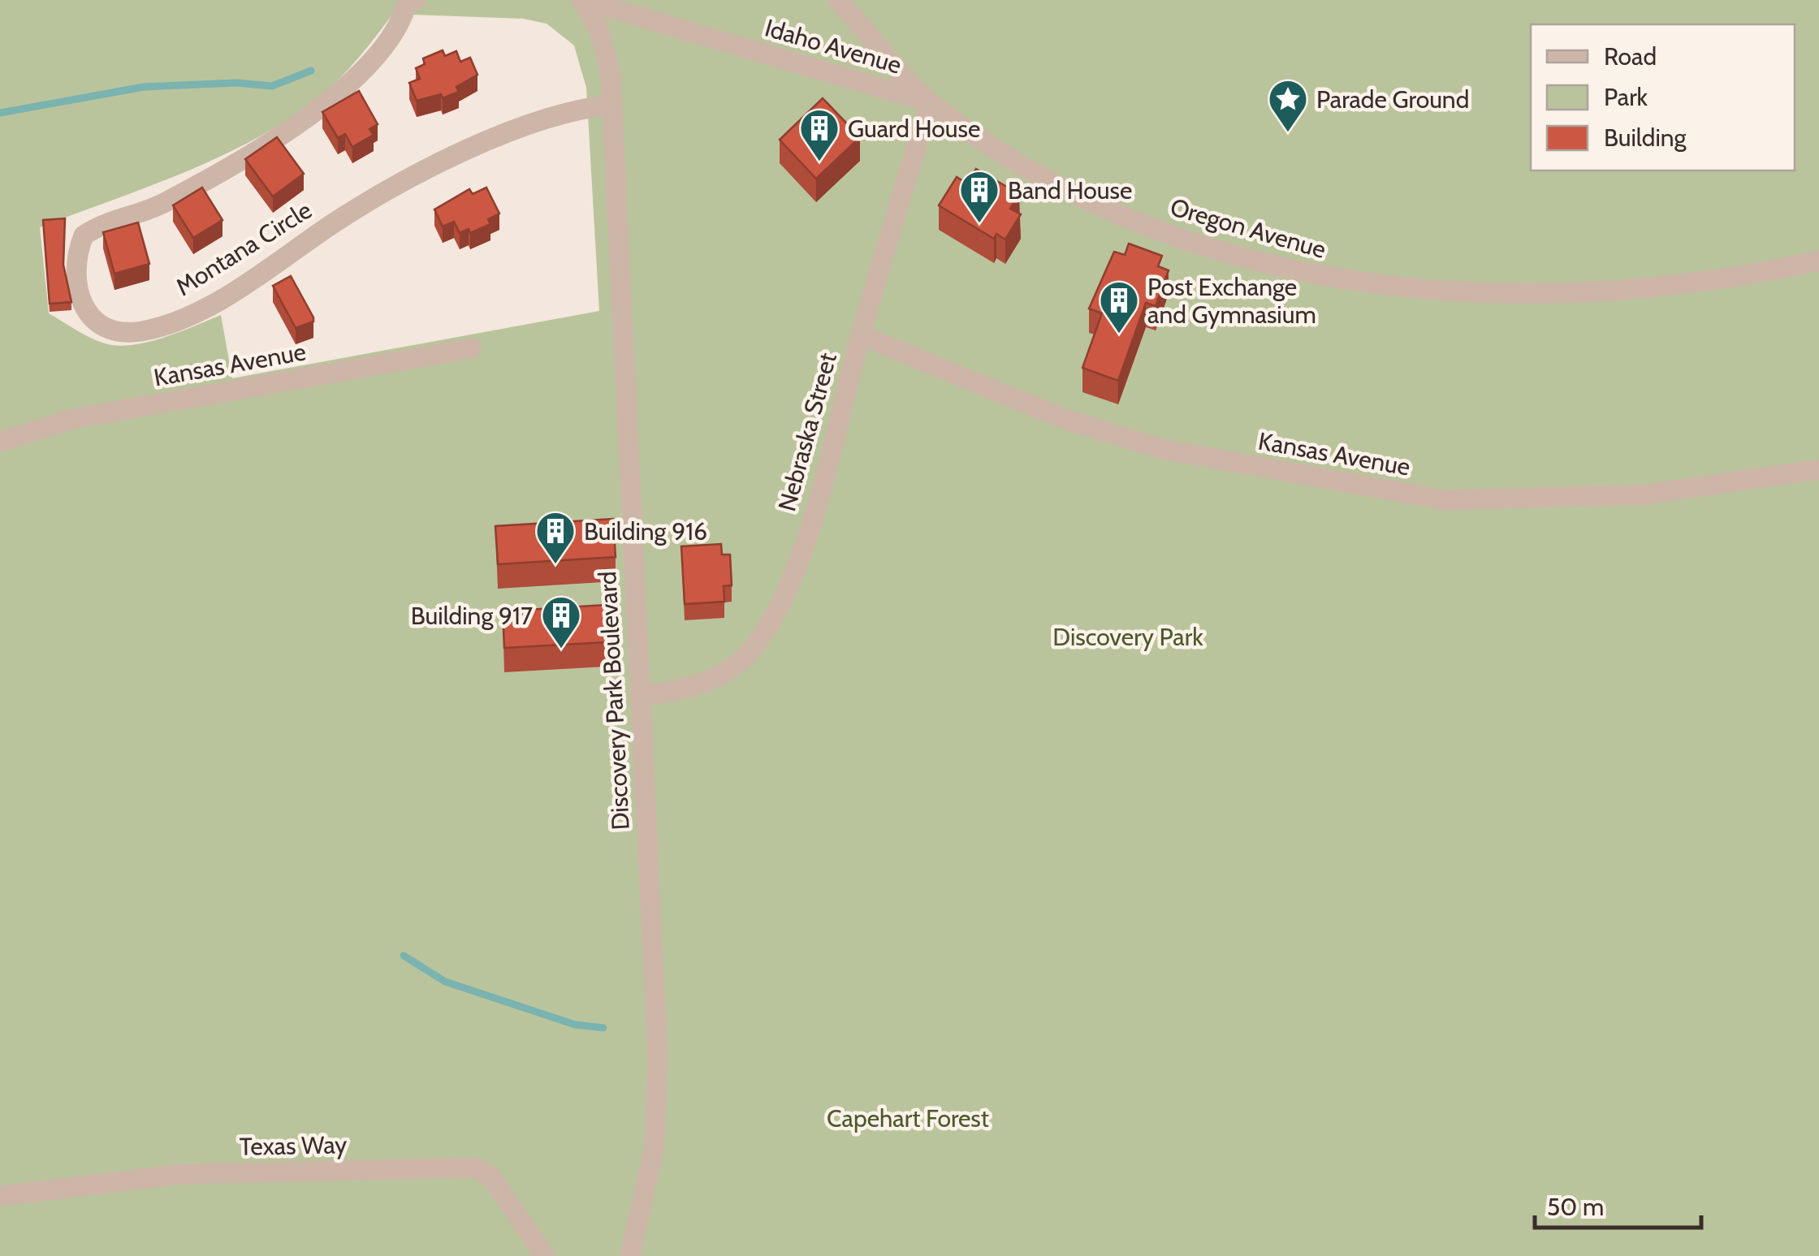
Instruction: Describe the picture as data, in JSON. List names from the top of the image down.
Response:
{
  "streets": {
    "street": [
      "Idaho Avenue",
      "Oregon Avenue",
      "Montana Circle",
      "Kansas Avenue",
      "Nebraska Street",
      "Discovery Park Boulevard",
      "Texas Way"
    ]
  },
  "crossings": [
    ["Idaho Avenue", "Oregon Avenue"],
    ["Idaho Avenue", "Nebraska Street"],
    ["Idaho Avenue", "Discovery Park Boulevard"],
    ["Oregon Avenue", "Nebraska Street"],
    ["Montana Circle", "Discovery Park Boulevard"],
    ["Kansas Avenue", "Nebraska Street"],
    ["Nebraska Street", "Discovery Park Boulevard"]
  ],
  "parks": ["Discovery Park", "Capehart Forest"],
  "places": {
    "place": ["Parade Ground"],
    "building": [
      "Guard House",
      "Band House",
      "Post Exchange and Gymnasium",
      "Building 916",
      "Building 917"
    ]
  },
  "legend": ["Road", "Park", "Building"],
  "scale_bar": "50 m"
}
